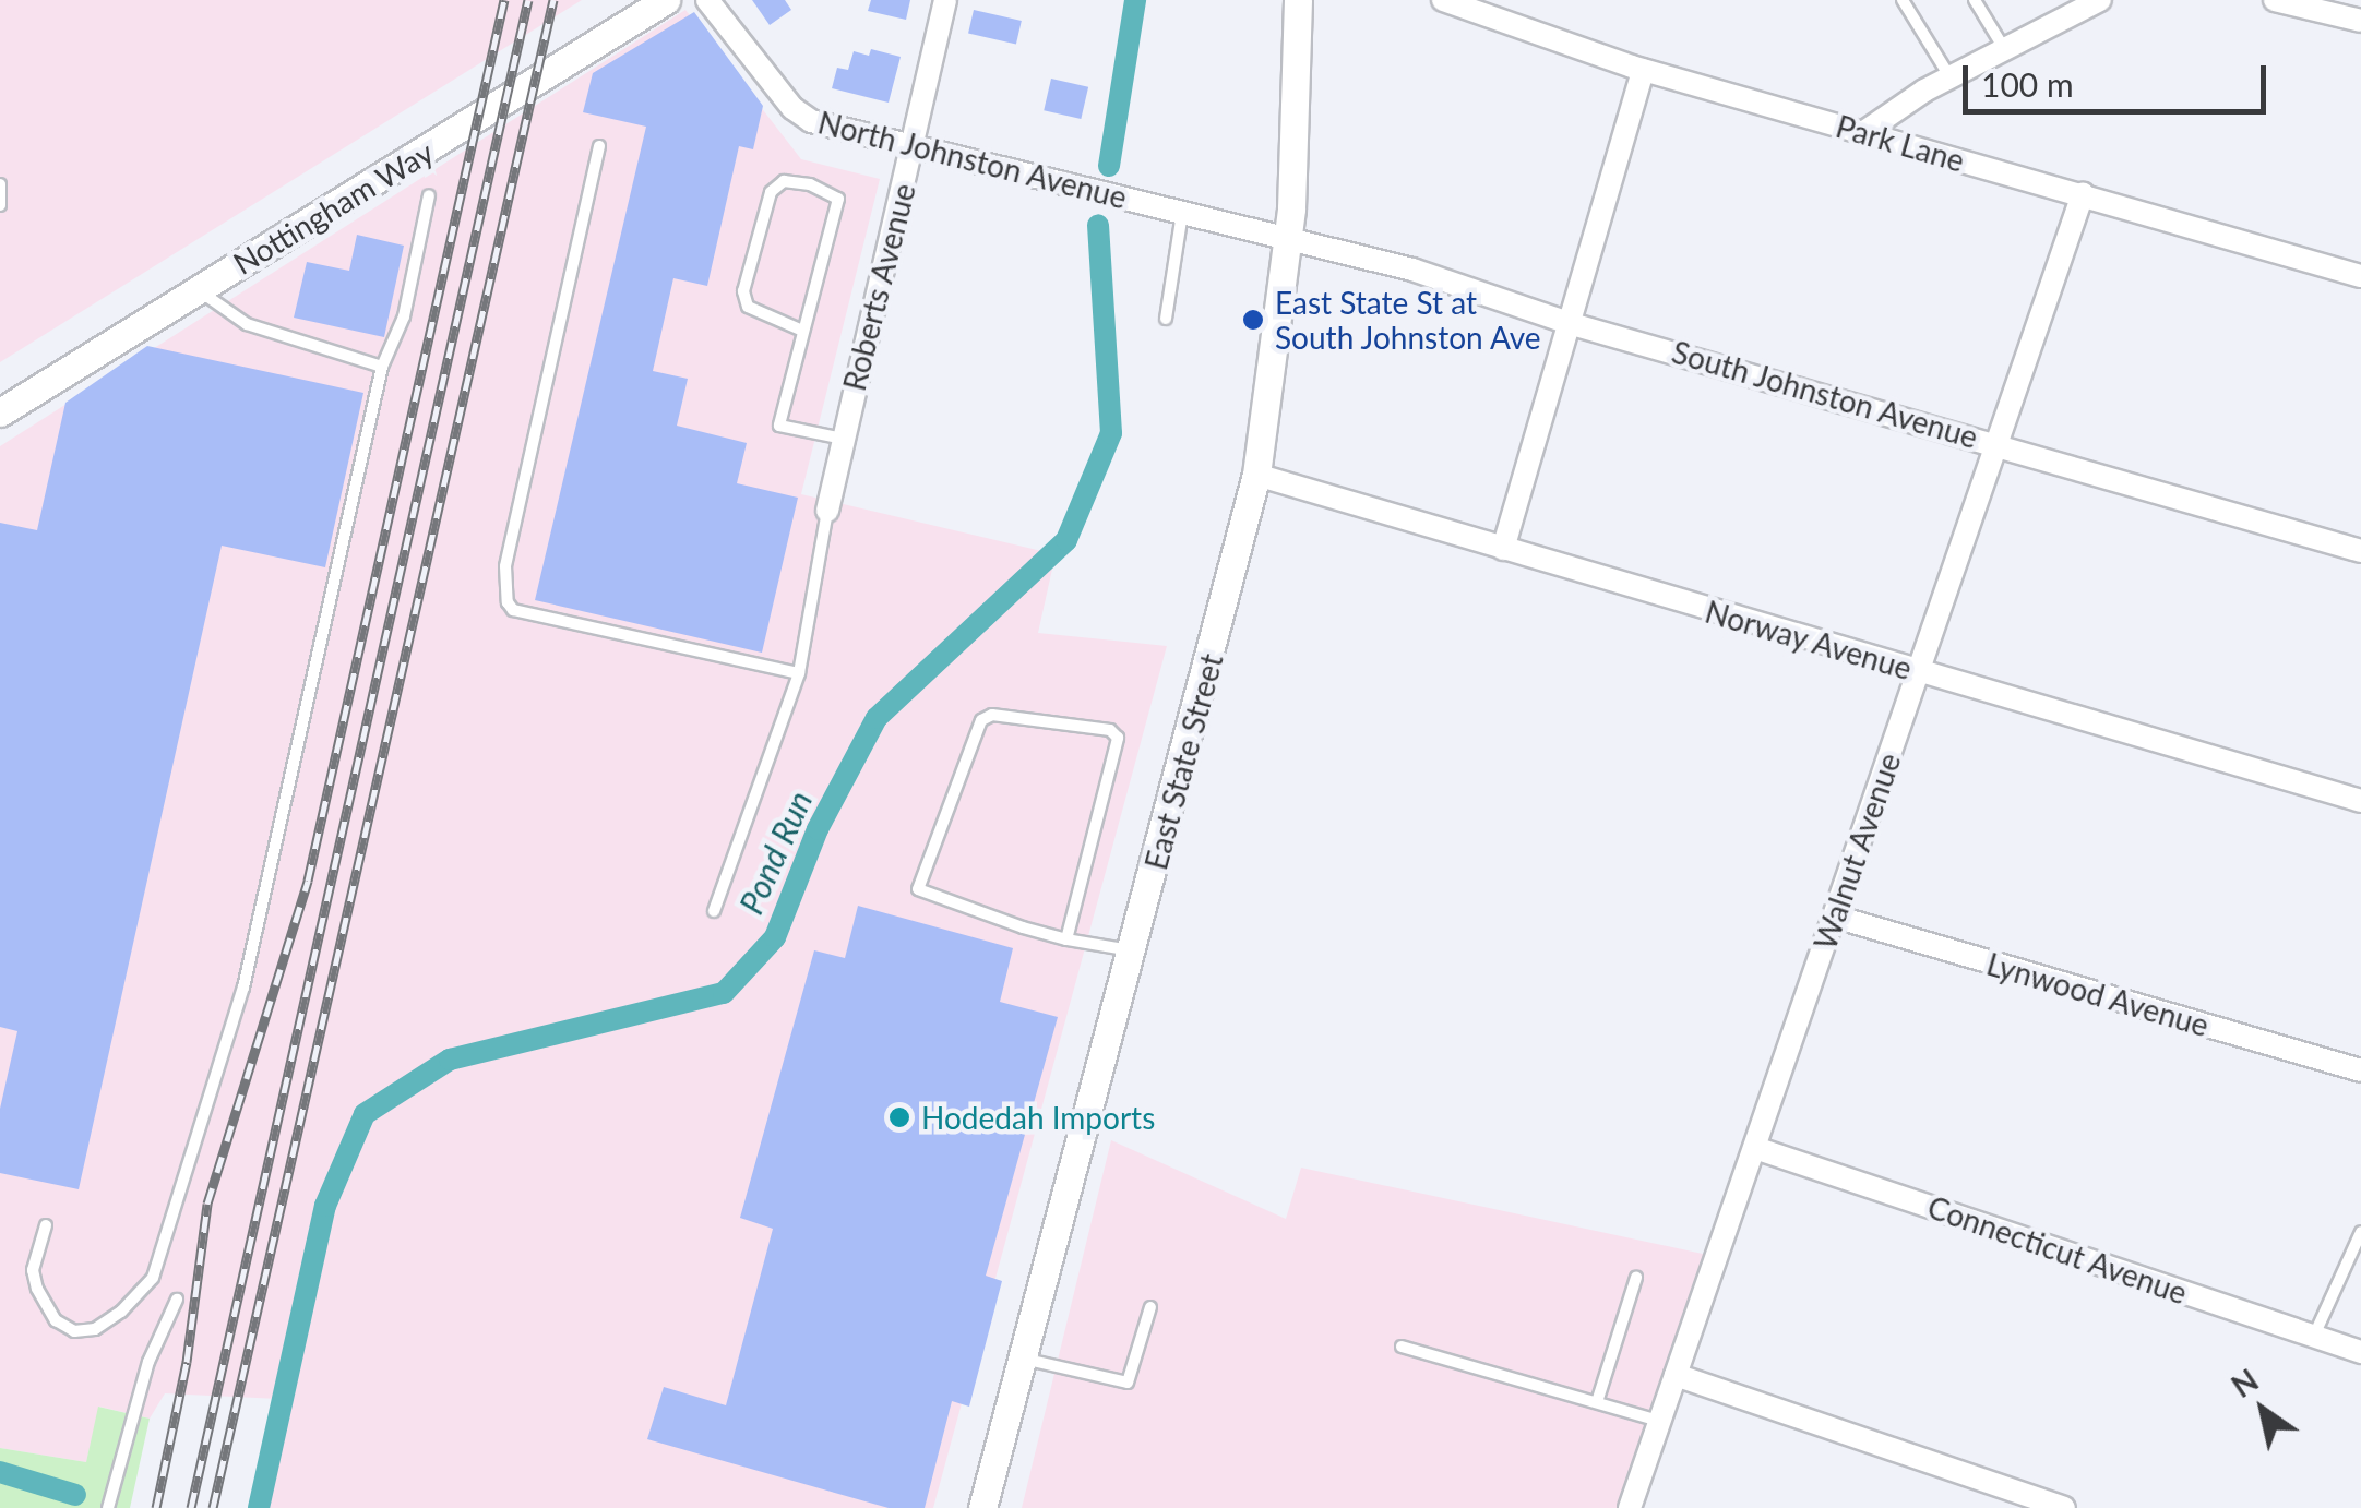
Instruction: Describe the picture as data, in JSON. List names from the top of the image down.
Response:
{
  "streets": {
    "street": [
      "Park Lane",
      "North Johnston Avenue",
      "Nottingham Way",
      "Roberts Avenue",
      "South Johnston Avenue",
      "Norway Avenue",
      "East State Street",
      "Walnut Avenue",
      "Lynwood Avenue",
      "Connecticut Avenue"
    ]
  },
  "crossings": [
    ["Park Lane", "Walnut Avenue"],
    ["North Johnston Avenue", "Roberts Avenue"],
    ["North Johnston Avenue", "South Johnston Avenue"],
    ["North Johnston Avenue", "East State Street"],
    ["South Johnston Avenue", "East State Street"],
    ["South Johnston Avenue", "Walnut Avenue"],
    ["Norway Avenue", "East State Street"],
    ["Norway Avenue", "Walnut Avenue"],
    ["Walnut Avenue", "Lynwood Avenue"],
    ["Walnut Avenue", "Connecticut Avenue"]
  ],
  "water": ["Pond Run"],
  "places": ["East State St at South Johnston Ave", "Hodedah Imports"],
  "scale_bar": "100 m",
  "north": "top left"
}
